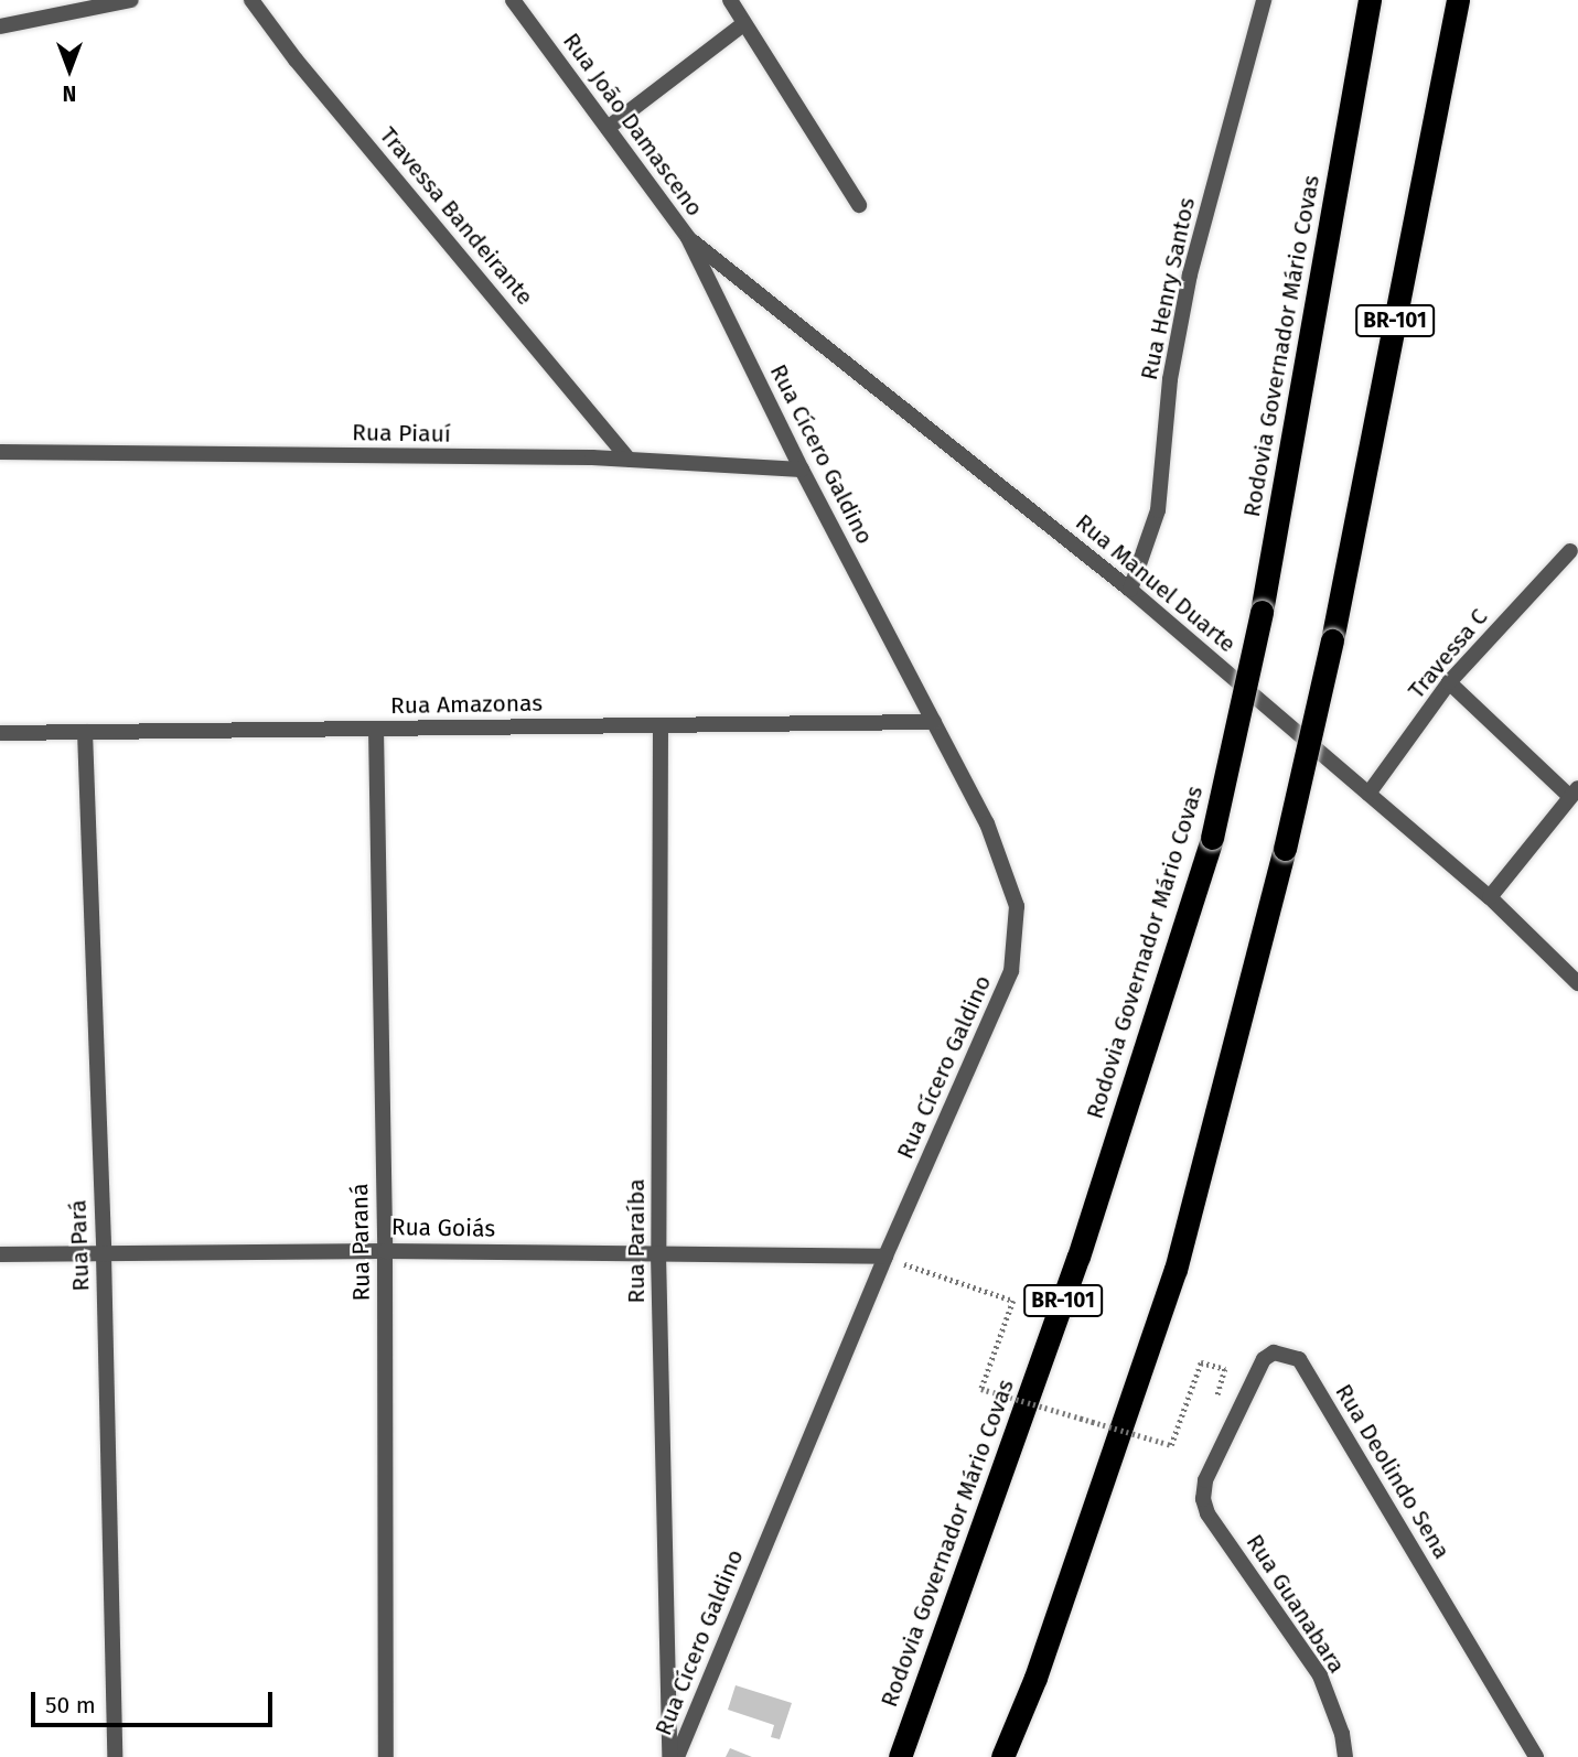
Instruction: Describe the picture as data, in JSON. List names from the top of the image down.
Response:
{
  "streets": {
    "highway": ["BR-101", "Rodovia Governador Mário Covas"],
    "street": [
      "Rua João Damasceno",
      "Travessa Bandeirante",
      "Rua Henry Santos",
      "Rua Piauí",
      "Rua Cícero Galdino",
      "Rua Manuel Duarte",
      "Travessa C",
      "Rua Amazonas",
      "Rua Goiás",
      "Rua Paraíba",
      "Rua Paraná",
      "Rua Pará",
      "Rua Deolindo Sena",
      "Rua Guanabara"
    ]
  },
  "crossings": [
    ["Rua João Damasceno", "Rua Cícero Galdino"],
    ["Rua João Damasceno", "Rua Manuel Duarte"],
    ["Travessa Bandeirante", "Rua Piauí"],
    ["Rua Henry Santos", "Rua Manuel Duarte"],
    ["Rua Piauí", "Rua Cícero Galdino"],
    ["Rua Cícero Galdino", "Rua Manuel Duarte"],
    ["Rua Cícero Galdino", "Rua Amazonas"],
    ["Rua Cícero Galdino", "Rua Goiás"],
    ["Rua Manuel Duarte", "Travessa C"],
    ["Rua Amazonas", "Rua Paraíba"],
    ["Rua Amazonas", "Rua Paraná"],
    ["Rua Amazonas", "Rua Pará"],
    ["Rua Goiás", "Rua Paraíba"],
    ["Rua Goiás", "Rua Paraná"],
    ["Rua Goiás", "Rua Pará"],
    ["Rua Deolindo Sena", "Rua Guanabara"]
  ],
  "scale_bar": "50 m",
  "north": "bottom"
}
